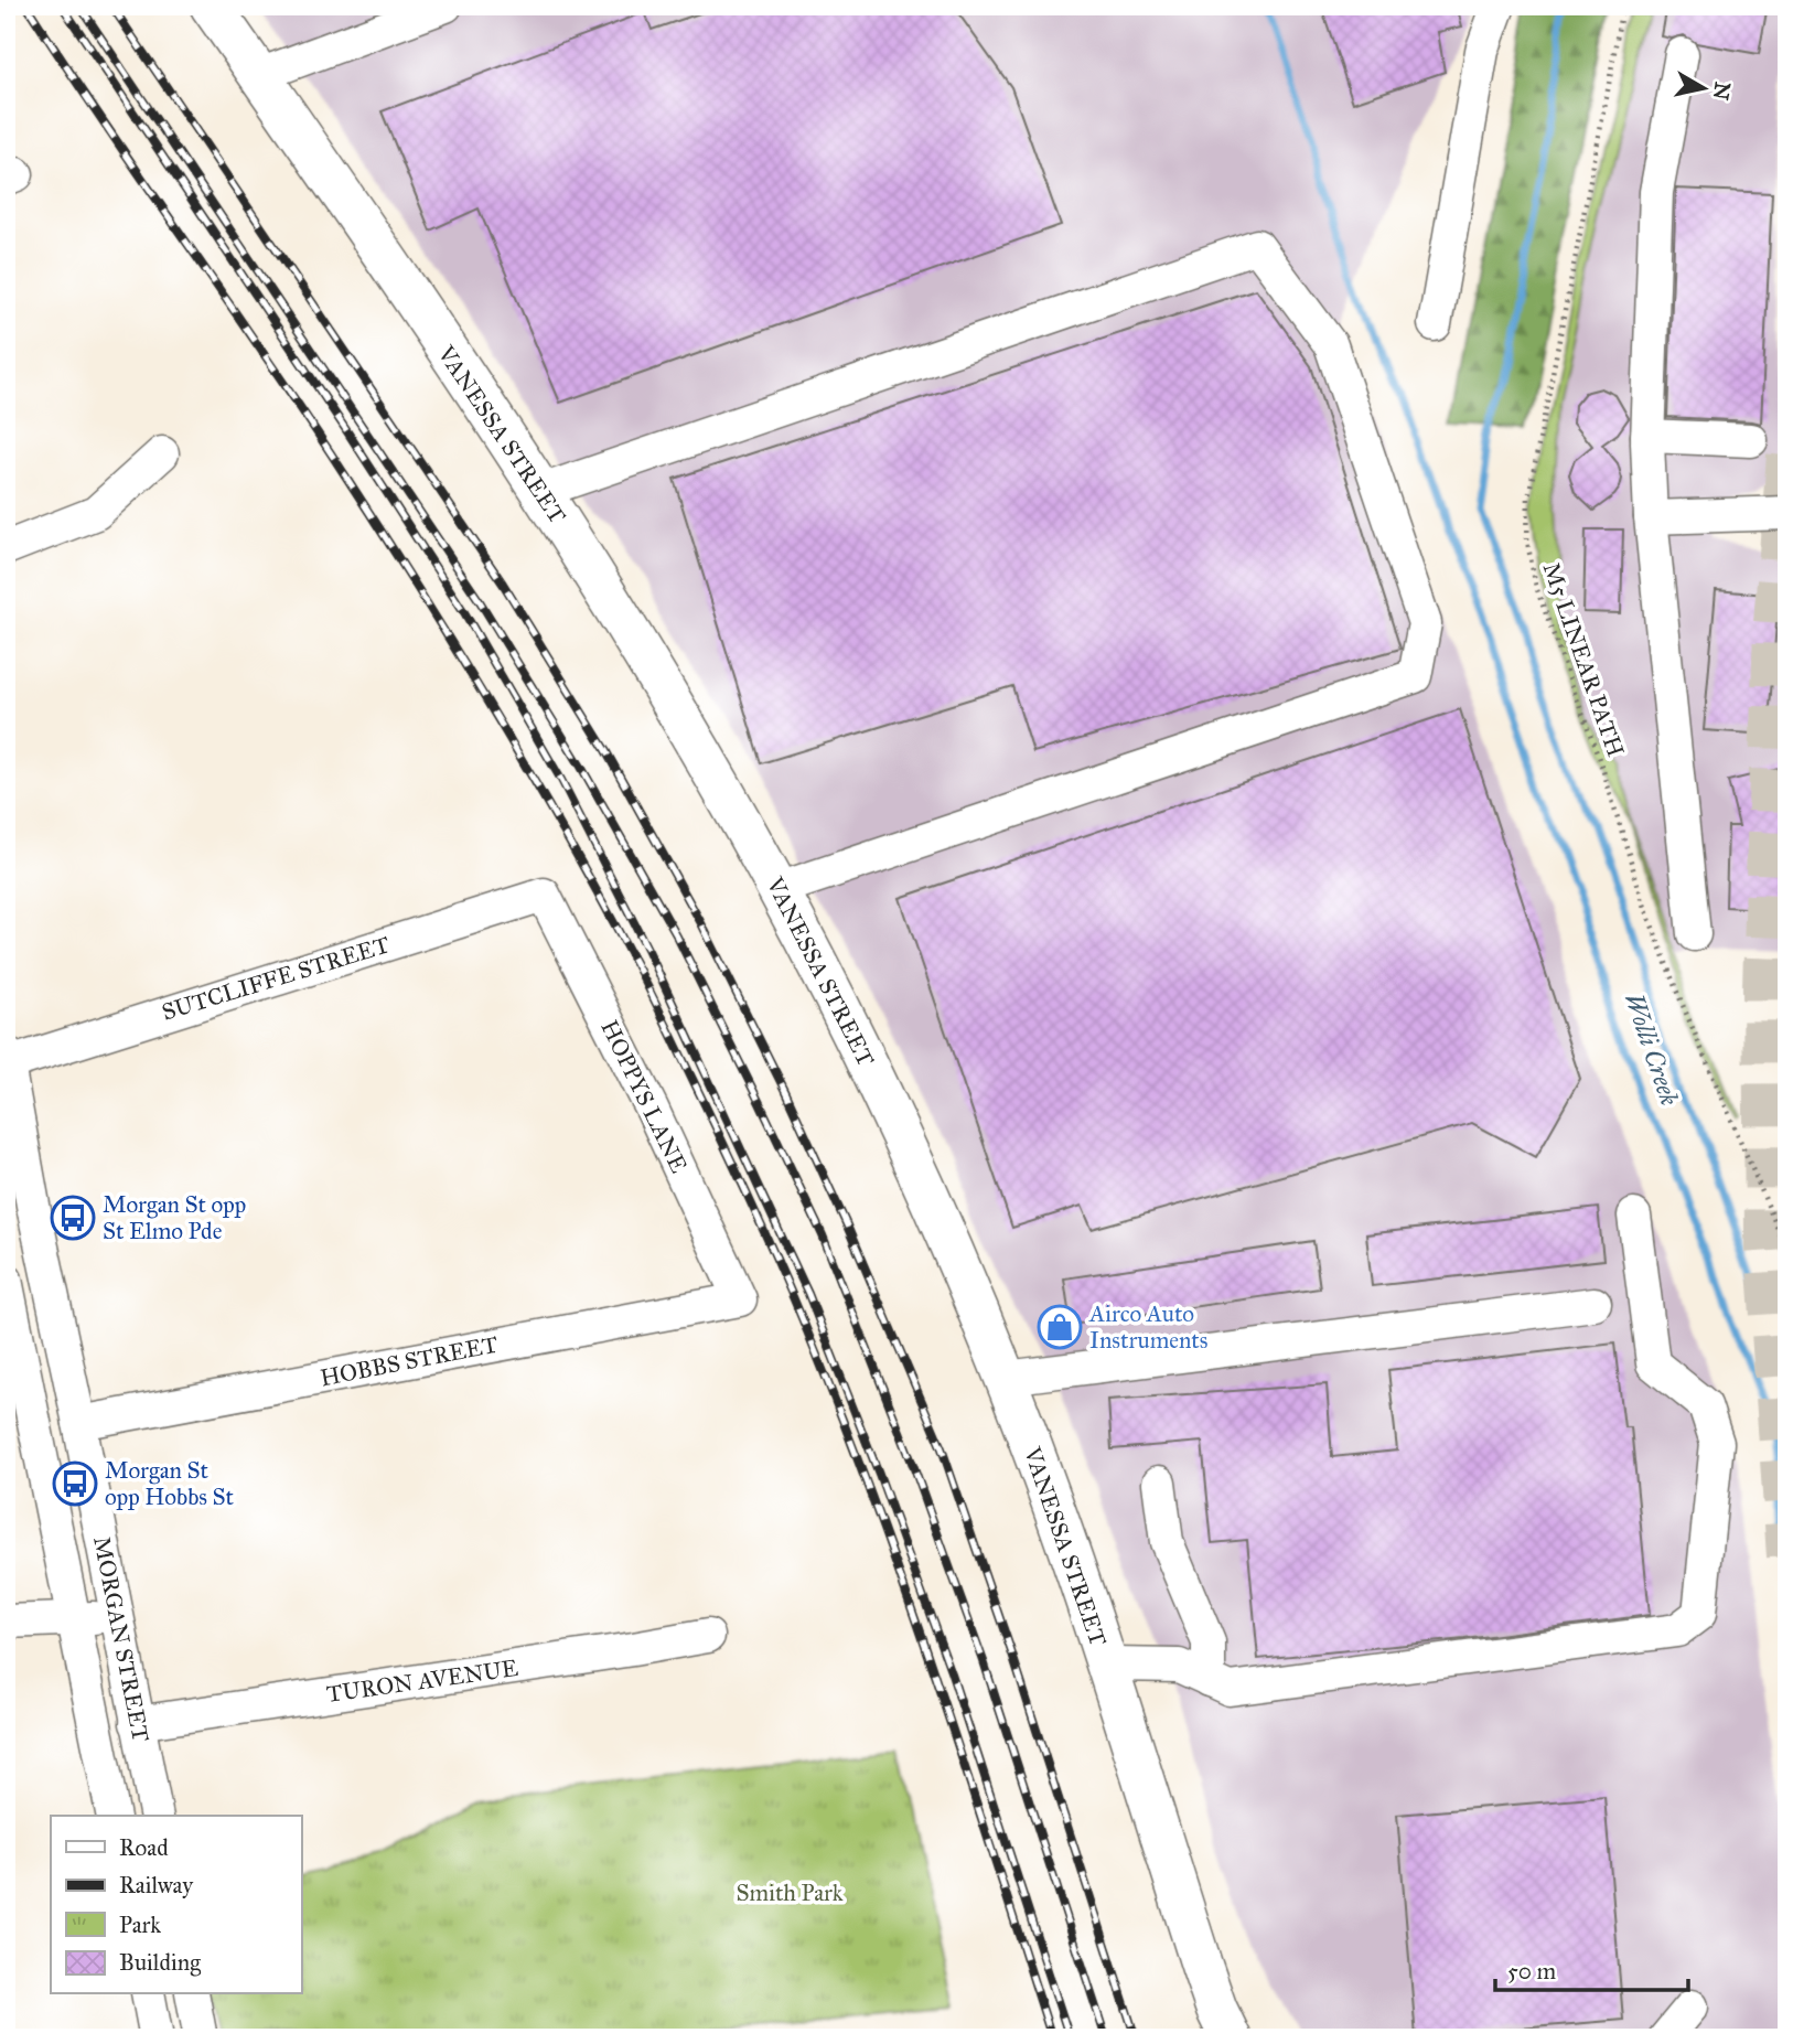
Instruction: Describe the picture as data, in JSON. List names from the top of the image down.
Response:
{
  "streets": {
    "main road": ["VANESSA STREET"],
    "street": [
      "SUTCLIFFE STREET",
      "HOPPYS LANE",
      "HOBBS STREET",
      "MORGAN STREET",
      "TURON AVENUE"
    ],
    "path": ["M5 LINEAR PATH"]
  },
  "crossings": [
    ["SUTCLIFFE STREET", "HOPPYS LANE"],
    ["SUTCLIFFE STREET", "MORGAN STREET"],
    ["HOPPYS LANE", "HOBBS STREET"],
    ["HOBBS STREET", "MORGAN STREET"],
    ["MORGAN STREET", "TURON AVENUE"]
  ],
  "water": ["Wolli Creek"],
  "parks": ["Smith Park"],
  "places": {
    "bus stop": ["Morgan St opp St Elmo Pde", "Morgan St opp Hobbs St"],
    "shop": ["Airco Auto Instruments"]
  },
  "legend": [
    "Road",
    "Railway",
    "Park",
    "Building"
  ],
  "scale_bar": "50 m",
  "north": "right"
}
